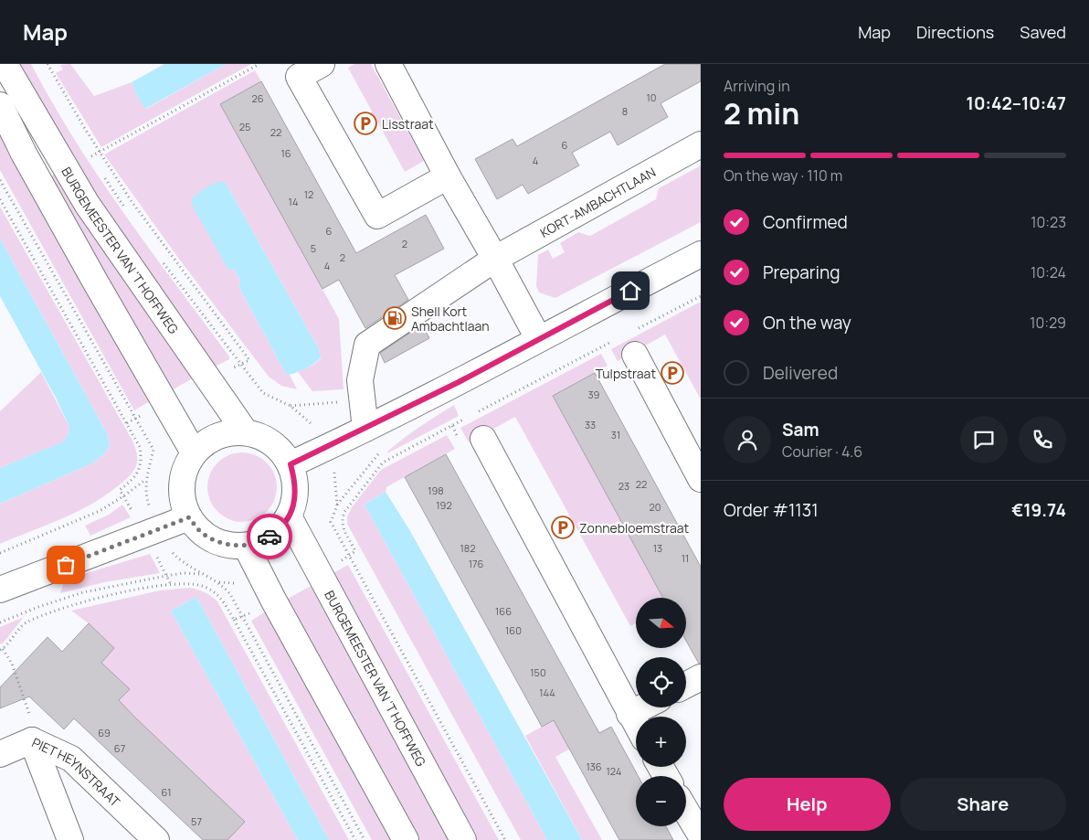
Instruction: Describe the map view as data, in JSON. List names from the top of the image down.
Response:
{
  "streets": {
    "street": ["KORT-AMBACHTLAAN", "BURGEMEESTER VAN 'T HOFFWEG", "PIET HEYNSTRAAT"]
  },
  "places": {
    "parking": ["Lisstraat", "Tulpstraat", "Zonnebloemstraat"],
    "fuel station": ["Shell Kort Ambachtlaan"]
  },
  "house_numbers": [
    "10",
    "26",
    "8",
    "25",
    "22",
    "6",
    "16",
    "4",
    "12",
    "14",
    "6",
    "2",
    "5",
    "2",
    "4",
    "39",
    "33",
    "31",
    "22",
    "23",
    "198",
    "192",
    "20",
    "182",
    "13",
    "11",
    "176",
    "166",
    "160",
    "150",
    "144",
    "69",
    "67",
    "136",
    "124",
    "61",
    "57"
  ],
  "north": "right",
  "page": {
    "header": "Map",
    "nav": ["Map", "Directions", "Saved"],
    "heading": ["2 min", "Arriving in", "10:42–10:47"],
    "panel": [
      "Sam",
      "Courier · 4.6",
      "Order #1131",
      "€19.74"
    ],
    "bar": "On the way · 110 m",
    "list": [
      ["Confirmed", "10:23"],
      ["Preparing", "10:24"],
      ["On the way", "10:29"],
      "Delivered"
    ],
    "map_buttons": ["+", "−"],
    "buttons": ["Help", "Share"]
  }
}
